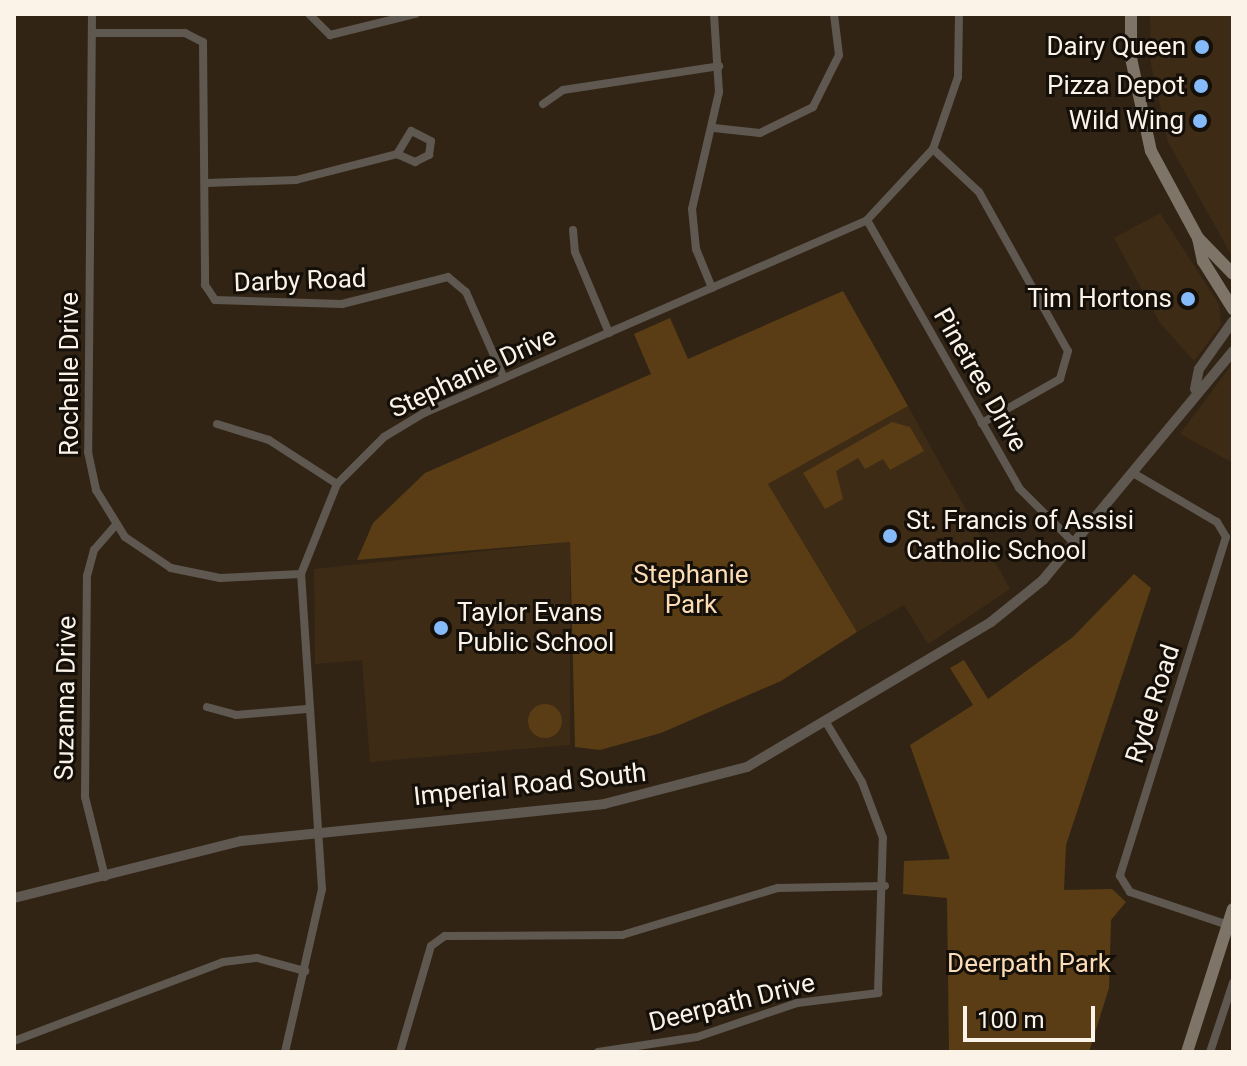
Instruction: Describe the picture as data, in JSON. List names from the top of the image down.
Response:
{
  "streets": {
    "street": [
      "Darby Road",
      "Stephanie Drive",
      "Rochelle Drive",
      "Pinetree Drive",
      "Suzanna Drive",
      "Ryde Road",
      "Imperial Road South",
      "Deerpath Drive"
    ]
  },
  "crossings": [
    ["Darby Road", "Stephanie Drive"],
    ["Darby Road", "Rochelle Drive"],
    ["Stephanie Drive", "Rochelle Drive"],
    ["Stephanie Drive", "Pinetree Drive"],
    ["Stephanie Drive", "Imperial Road South"],
    ["Rochelle Drive", "Suzanna Drive"],
    ["Pinetree Drive", "Imperial Road South"],
    ["Suzanna Drive", "Imperial Road South"],
    ["Ryde Road", "Imperial Road South"],
    ["Imperial Road South", "Deerpath Drive"]
  ],
  "parks": ["Stephanie Park", "Deerpath Park"],
  "places": [
    "Dairy Queen",
    "Pizza Depot",
    "Wild Wing",
    "Tim Hortons",
    "St. Francis of Assisi Catholic School",
    "Taylor Evans Public School"
  ],
  "scale_bar": "100 m"
}
